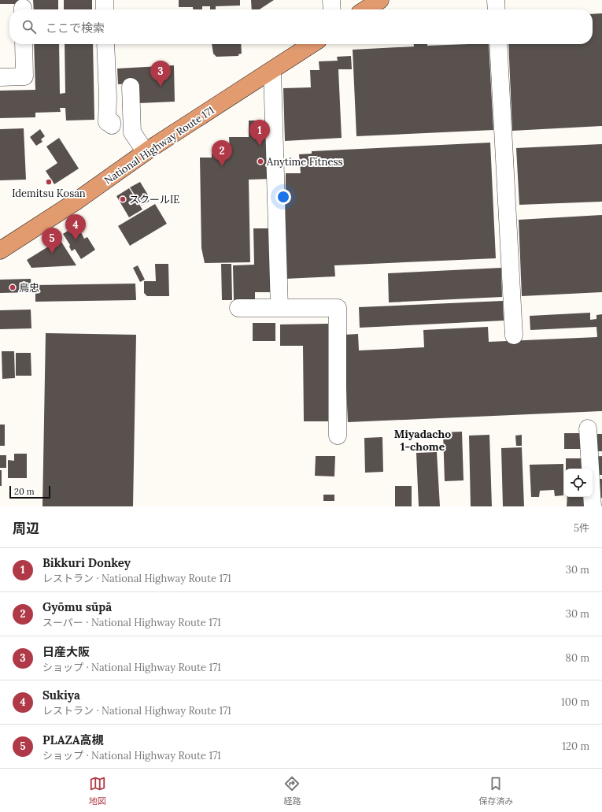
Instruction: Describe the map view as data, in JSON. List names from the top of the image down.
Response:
{
  "streets": {
    "highway": ["National Highway Route 171"]
  },
  "districts": ["Miyadacho 1-chome"],
  "places": [
    "Anytime Fitness",
    "Idemitsu Kosan",
    "スクールIE",
    "鳥忠"
  ],
  "scale_bar": "20 m",
  "page": {
    "search": "ここで検索",
    "pins": [
      "3",
      "1",
      "2",
      "4",
      "5"
    ],
    "scale": "20 m",
    "heading": ["周辺", "5件"],
    "list": [
      {
        "mark": "1",
        "name": "Bikkuri Donkey",
        "note": "レストラン · National Highway Route 171",
        "value": "30 m"
      },
      {
        "mark": "2",
        "name": "Gyōmu sūpā",
        "note": "スーパー · National Highway Route 171",
        "value": "30 m"
      },
      {
        "mark": "3",
        "name": "日産大阪",
        "note": "ショップ · National Highway Route 171",
        "value": "80 m"
      },
      {
        "mark": "4",
        "name": "Sukiya",
        "note": "レストラン · National Highway Route 171",
        "value": "100 m"
      },
      {
        "mark": "5",
        "name": "PLAZA高槻",
        "note": "ショップ · National Highway Route 171",
        "value": "120 m"
      }
    ],
    "nav": ["地図", "経路", "保存済み"]
  }
}
